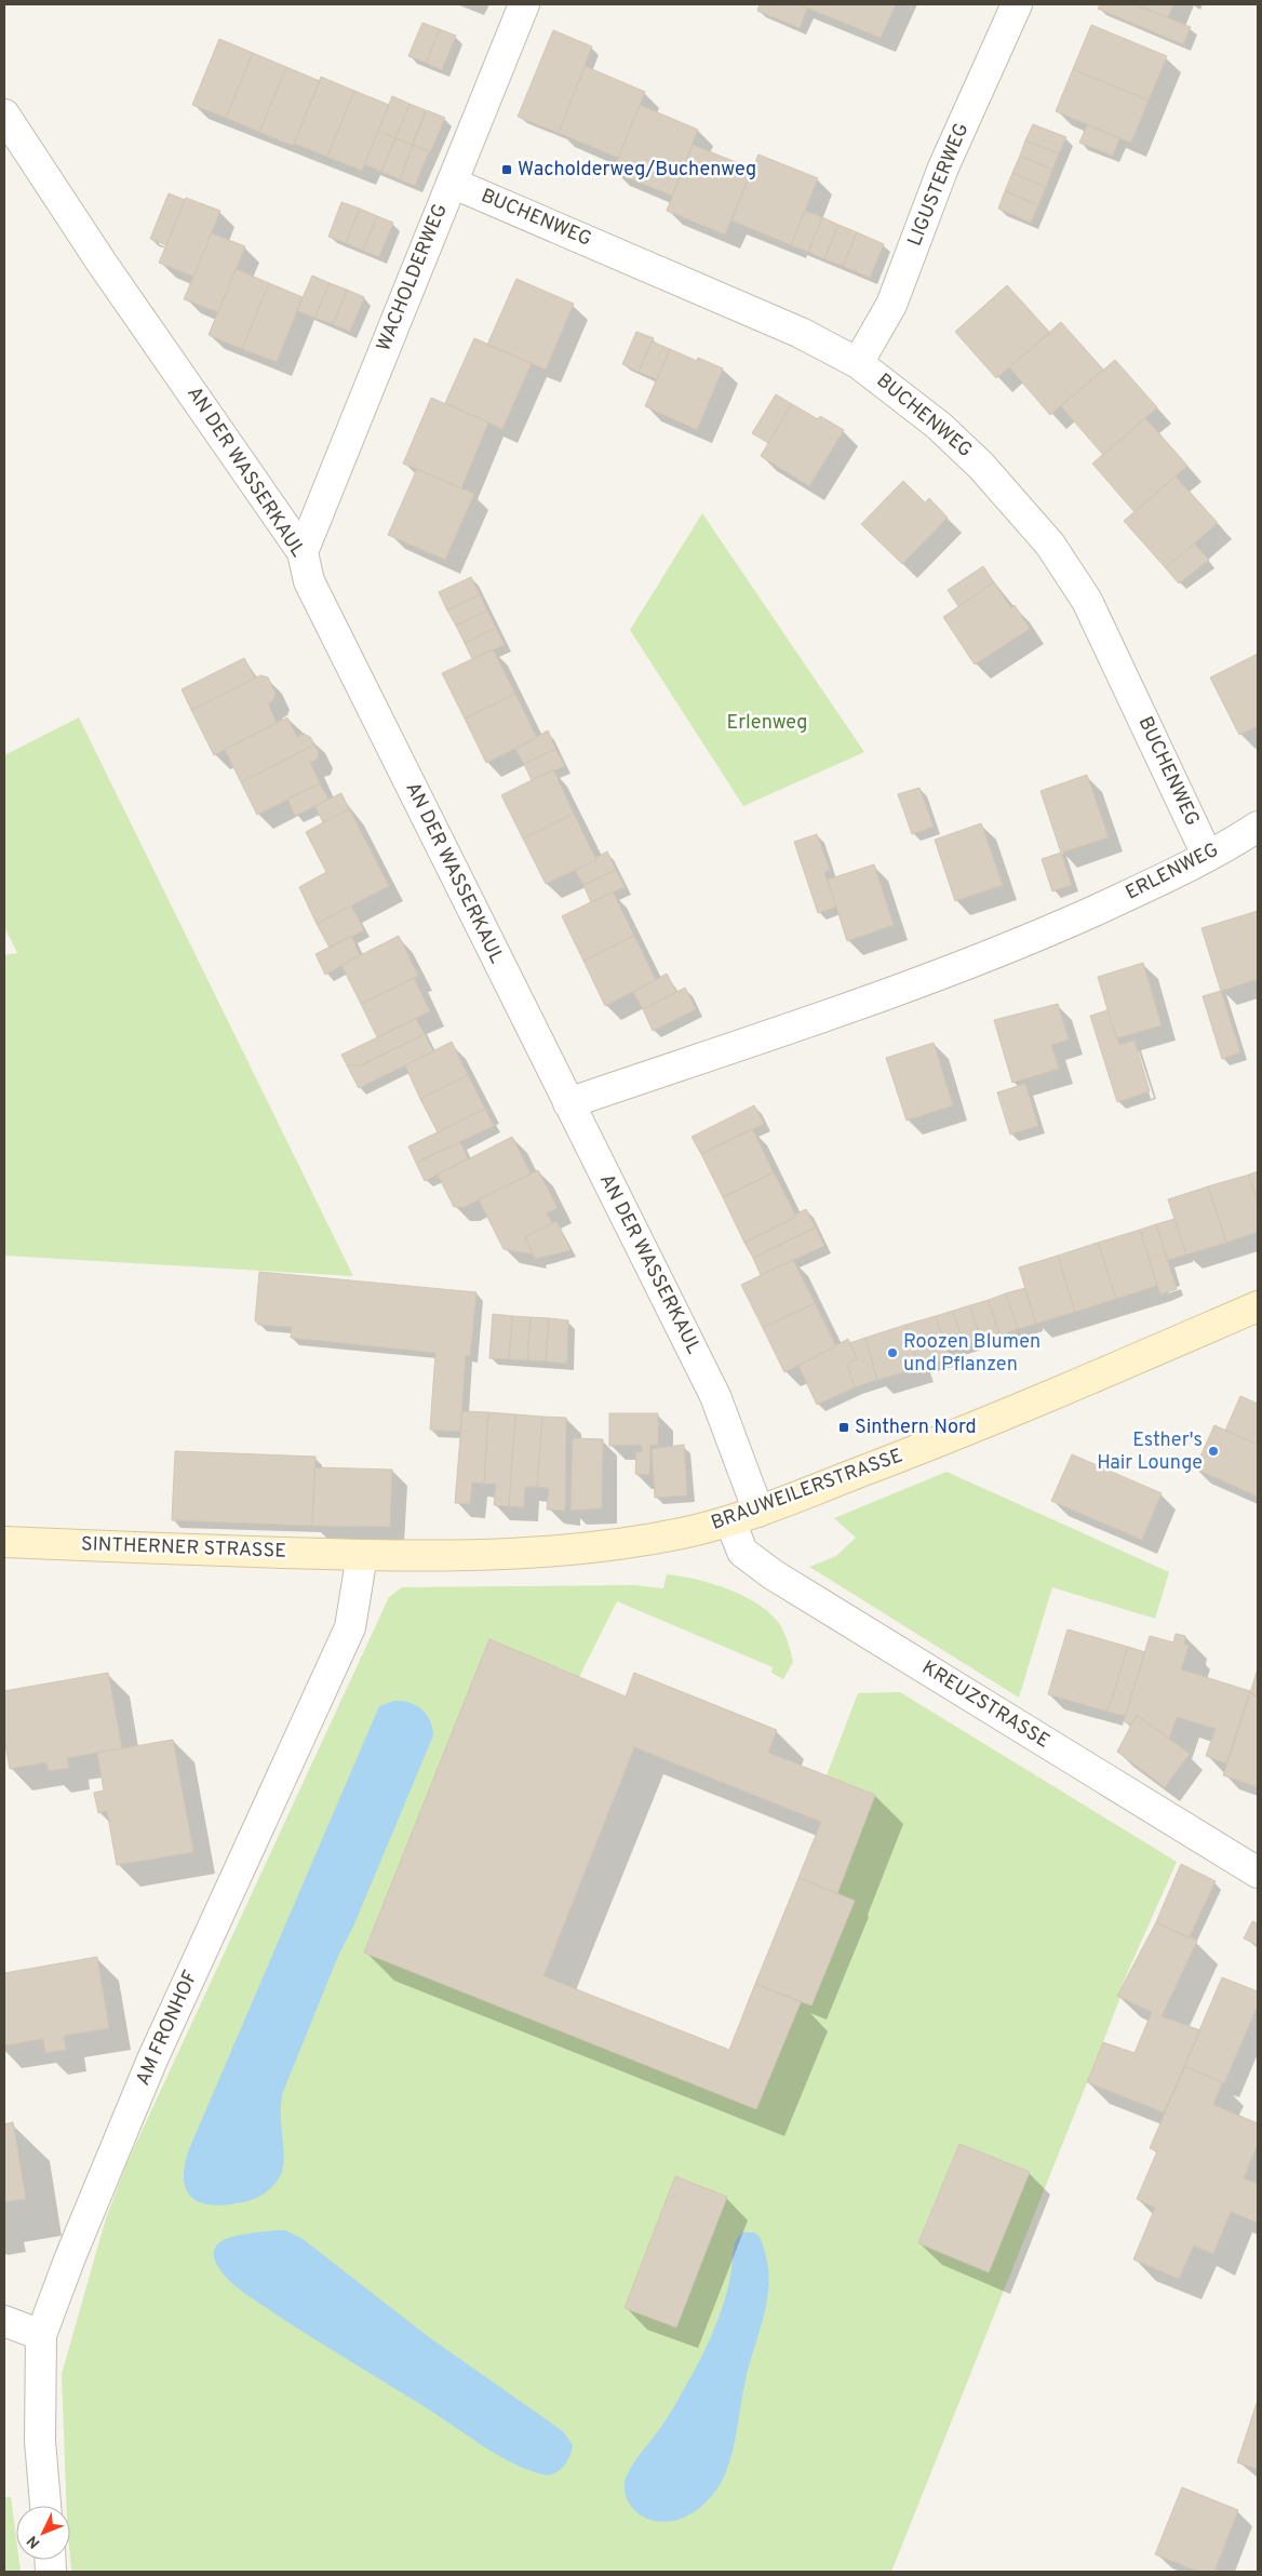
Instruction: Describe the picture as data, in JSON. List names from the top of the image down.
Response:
{
  "streets": {
    "street": [
      "LIGUSTERWEG",
      "BUCHENWEG",
      "WACHOLDERWEG",
      "AN DER WASSERKAUL",
      "ERLENWEG",
      "BRAUWEILERSTRASSE",
      "SINTHERNER STRASSE",
      "KREUZSTRASSE",
      "AM FRONHOF"
    ]
  },
  "crossings": [
    ["LIGUSTERWEG", "BUCHENWEG"],
    ["BUCHENWEG", "WACHOLDERWEG"],
    ["BUCHENWEG", "ERLENWEG"],
    ["WACHOLDERWEG", "AN DER WASSERKAUL"],
    ["AN DER WASSERKAUL", "ERLENWEG"],
    ["AN DER WASSERKAUL", "BRAUWEILERSTRASSE"],
    ["BRAUWEILERSTRASSE", "SINTHERNER STRASSE"],
    ["BRAUWEILERSTRASSE", "KREUZSTRASSE"],
    ["BRAUWEILERSTRASSE", "AM FRONHOF"],
    ["SINTHERNER STRASSE", "AM FRONHOF"]
  ],
  "parks": ["Erlenweg"],
  "places": {
    "transit": ["Wacholderweg/Buchenweg", "Sinthern Nord"],
    "other": ["Roozen Blumen und Pflanzen", "Esther's Hair Lounge"]
  },
  "north": "bottom left"
}
